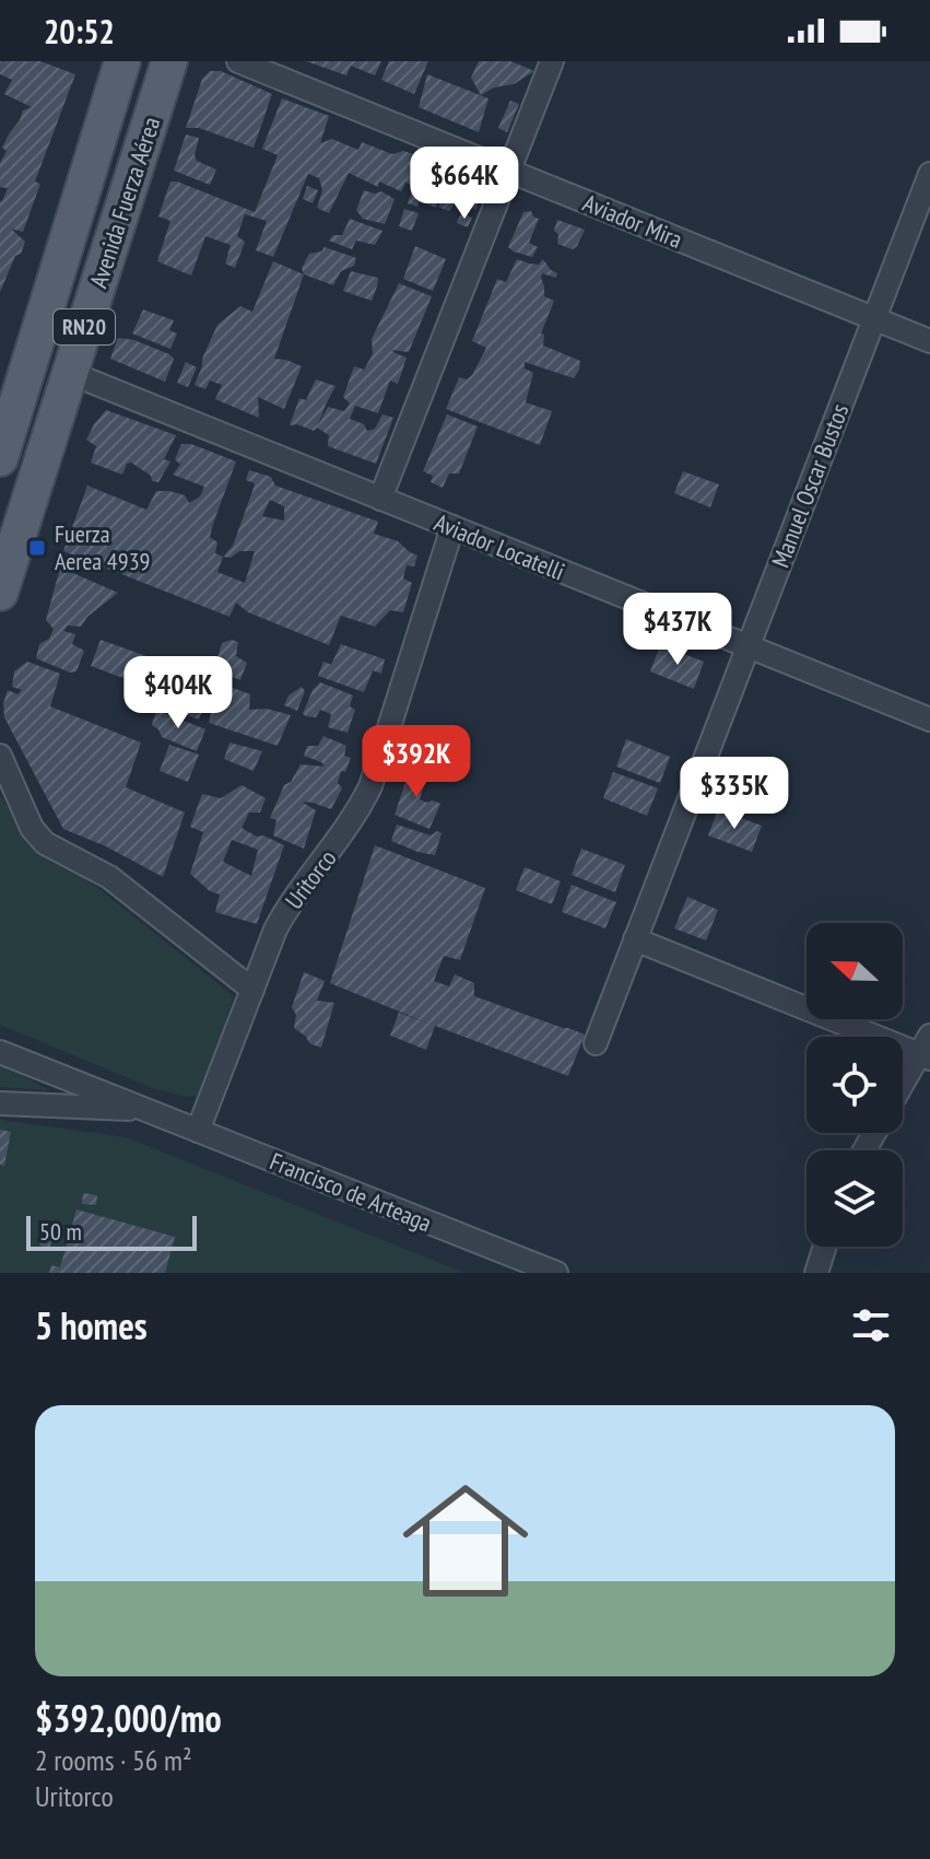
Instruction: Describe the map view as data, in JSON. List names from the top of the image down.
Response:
{
  "streets": {
    "main road": ["Avenida Fuerza Aérea", "RN20"],
    "street": [
      "Aviador Mira",
      "Manuel Oscar Bustos",
      "Aviador Locatelli",
      "Uritorco",
      "Francisco de Arteaga"
    ]
  },
  "crossings": [
    ["Avenida Fuerza Aérea", "Aviador Locatelli"],
    ["Aviador Mira", "Manuel Oscar Bustos"],
    ["Manuel Oscar Bustos", "Aviador Locatelli"],
    ["Aviador Locatelli", "Uritorco"],
    ["Uritorco", "Francisco de Arteaga"]
  ],
  "places": {
    "transit": ["Fuerza Aerea 4939"]
  },
  "scale_bar": "50 m",
  "north": "left",
  "page": {
    "status": "20:52",
    "price": [
      "$664K",
      "$437K",
      "$404K",
      "$392K",
      "$335K"
    ],
    "scale": "50 m",
    "heading": "5 homes",
    "list": [
      {
        "name": "$392,000/mo",
        "note": "2 rooms · 56 m² · Uritorco"
      }
    ]
  }
}
